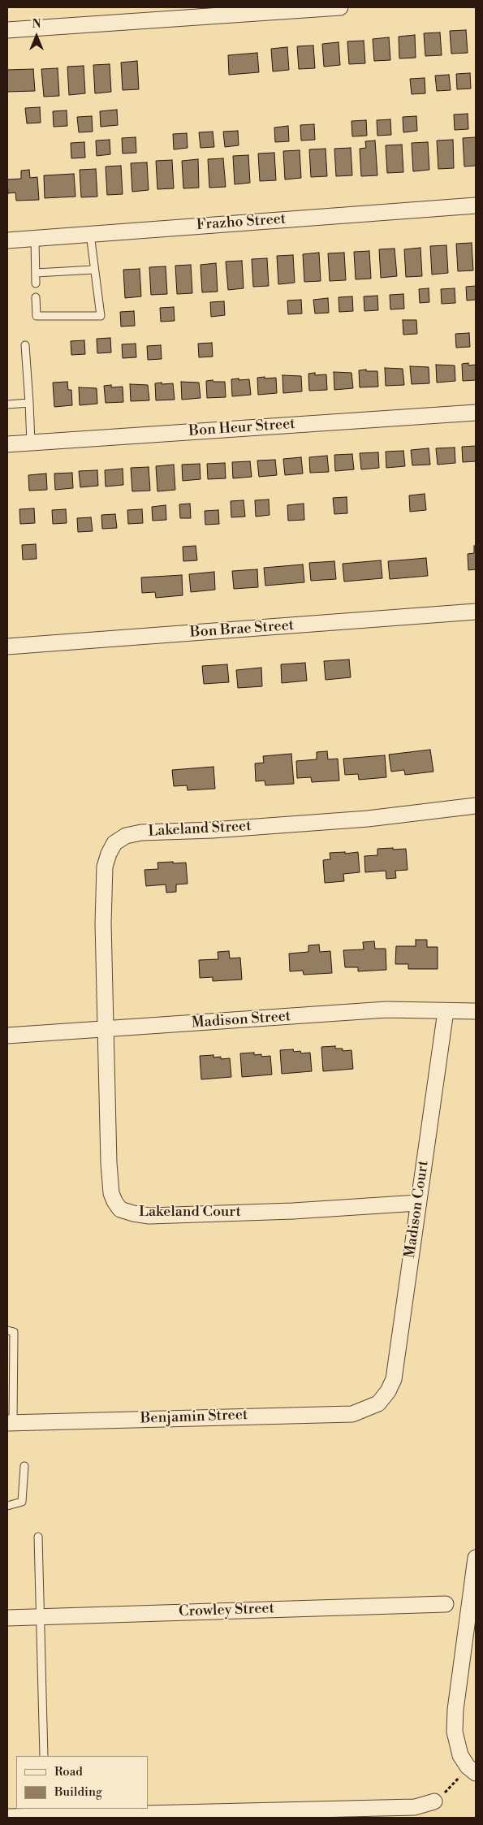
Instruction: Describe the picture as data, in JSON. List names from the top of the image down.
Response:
{
  "streets": {
    "street": [
      "Frazho Street",
      "Bon Heur Street",
      "Bon Brae Street",
      "Lakeland Street",
      "Madison Street",
      "Madison Court",
      "Lakeland Court",
      "Benjamin Street",
      "Crowley Street"
    ]
  },
  "crossings": [
    ["Lakeland Street", "Madison Street"],
    ["Lakeland Street", "Lakeland Court"],
    ["Madison Street", "Madison Court"],
    ["Madison Street", "Lakeland Court"],
    ["Madison Court", "Lakeland Court"],
    ["Madison Court", "Benjamin Street"]
  ],
  "legend": ["Road", "Building"],
  "north": "top"
}
